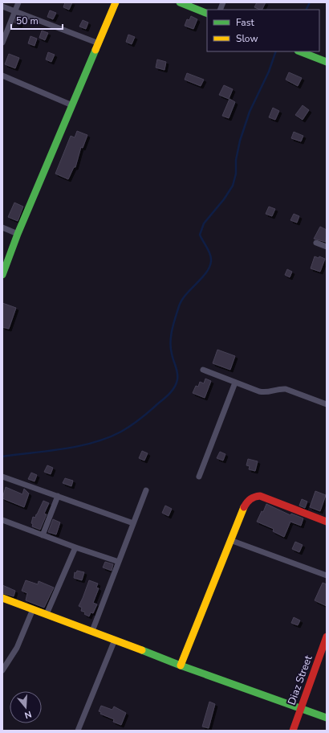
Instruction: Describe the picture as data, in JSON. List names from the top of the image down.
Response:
{
  "streets": {
    "street": ["Diaz Street"]
  },
  "legend": ["Fast", "Slow"],
  "scale_bar": "50 m",
  "north": "bottom"
}
